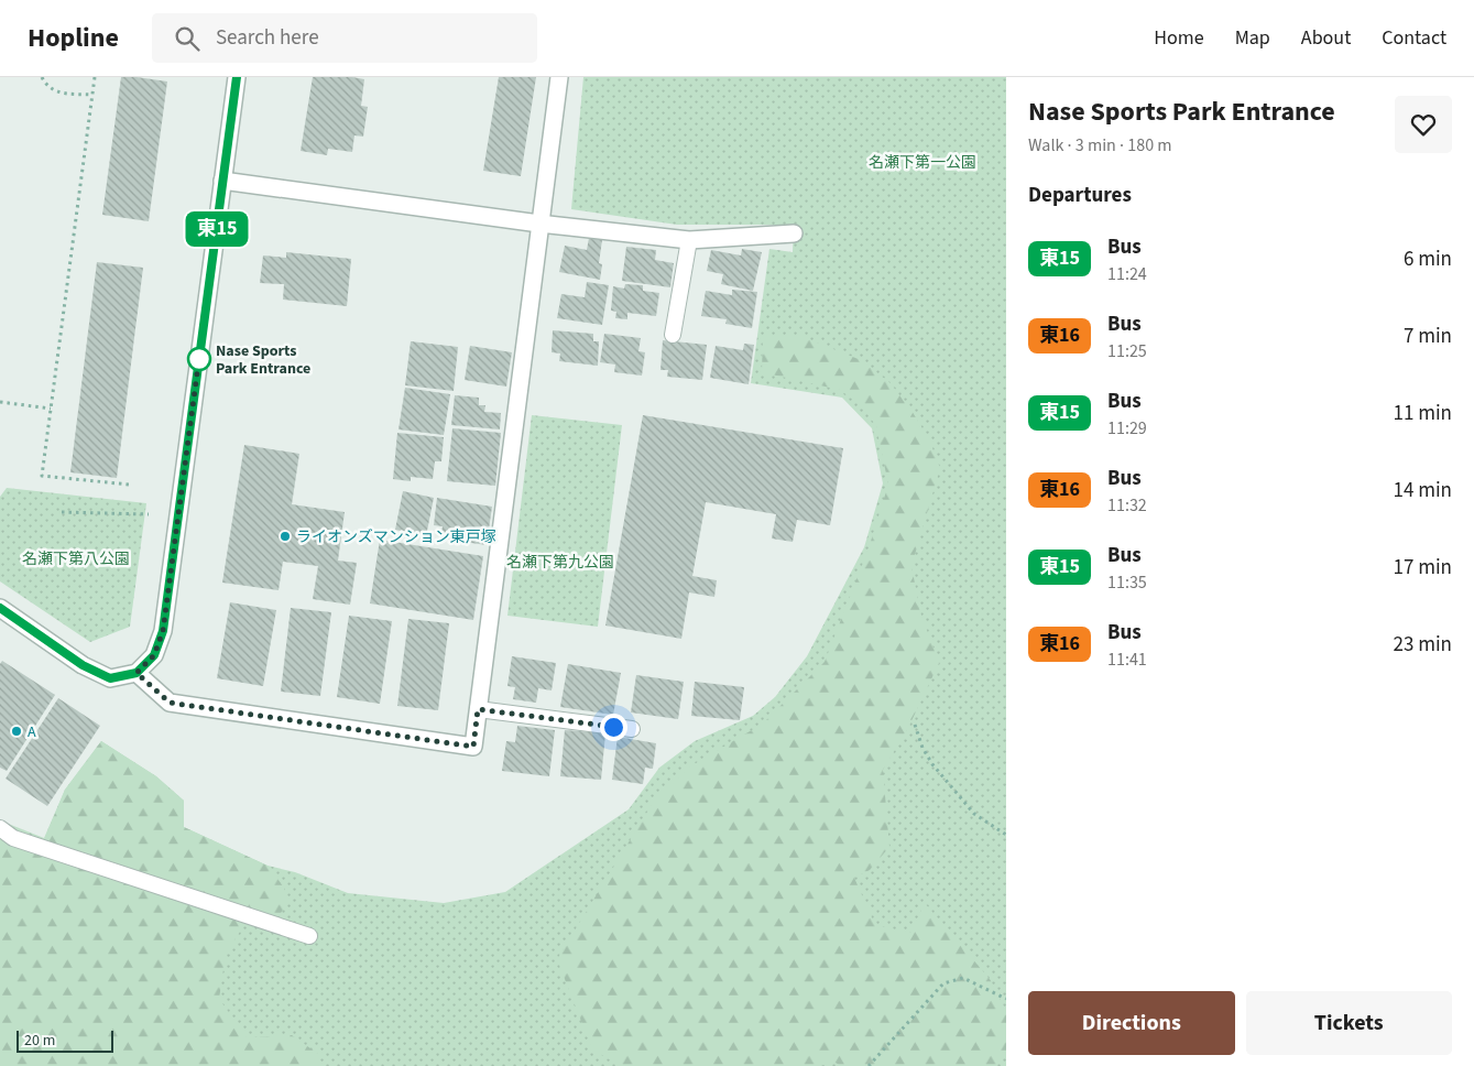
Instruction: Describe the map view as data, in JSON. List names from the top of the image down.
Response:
{
  "parks": ["名瀬下第一公園", "名瀬下第八公園", "名瀬下第九公園"],
  "places": ["Nase Sports Park Entrance", "ライオンズマンション東戸塚", "A"],
  "lines": ["bus line 東15"],
  "scale_bar": "20 m",
  "page": {
    "header": "Hopline",
    "search": "Search here",
    "nav": [
      "Home",
      "Map",
      "About",
      "Contact"
    ],
    "on_map": "東15",
    "heading": [
      ["Nase Sports Park Entrance", "Walk · 3 min · 180 m"],
      "Departures"
    ],
    "list": [
      {
        "mark": "東15",
        "name": "Bus",
        "note": "11:24",
        "value": "6 min"
      },
      {
        "mark": "東16",
        "name": "Bus",
        "note": "11:25",
        "value": "7 min"
      },
      {
        "mark": "東15",
        "name": "Bus",
        "note": "11:29",
        "value": "11 min"
      },
      {
        "mark": "東16",
        "name": "Bus",
        "note": "11:32",
        "value": "14 min"
      },
      {
        "mark": "東15",
        "name": "Bus",
        "note": "11:35",
        "value": "17 min"
      },
      {
        "mark": "東16",
        "name": "Bus",
        "note": "11:41",
        "value": "23 min"
      }
    ],
    "buttons": ["Directions", "Tickets"],
    "scale": "20 m"
  }
}
